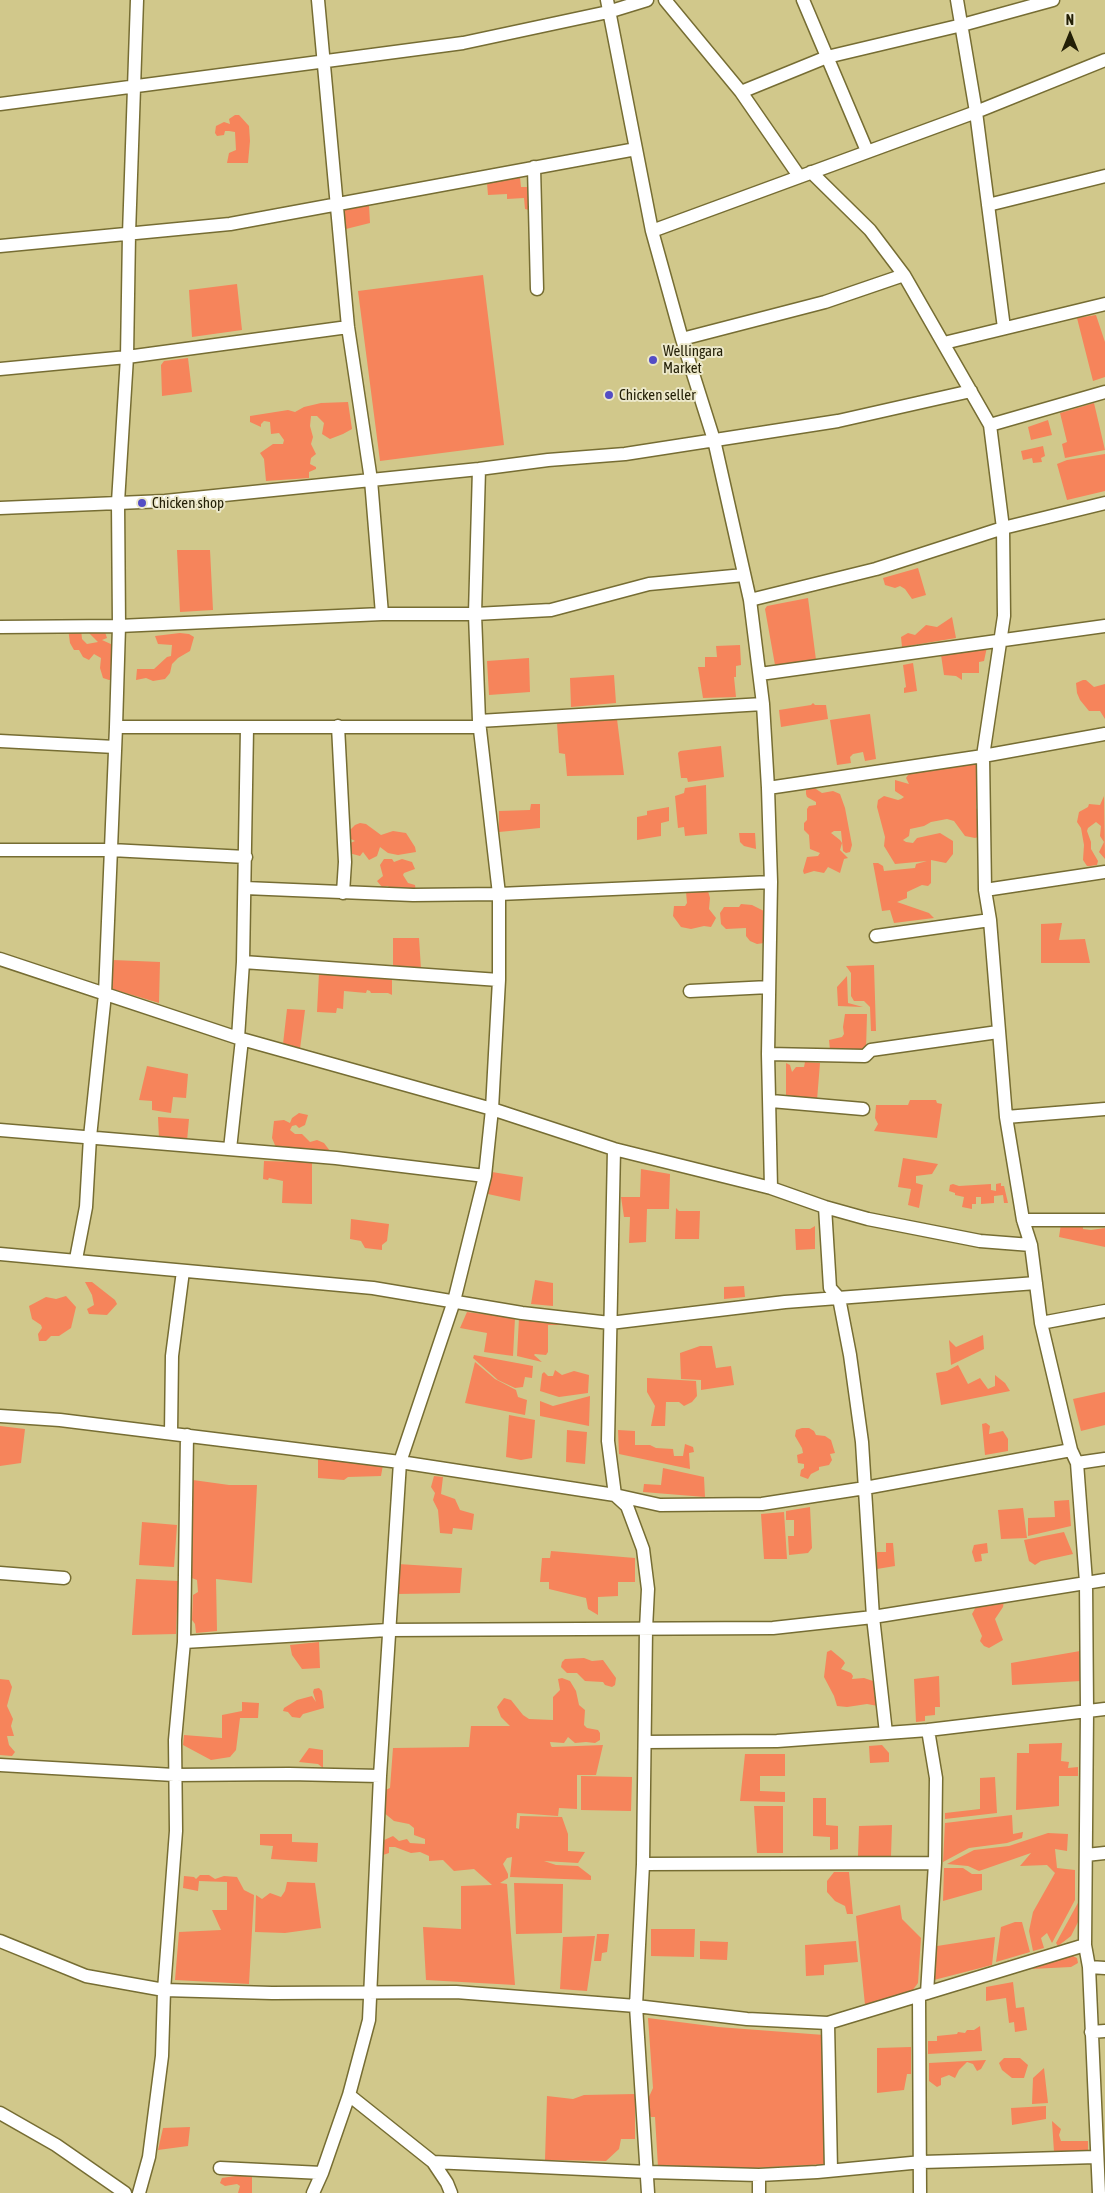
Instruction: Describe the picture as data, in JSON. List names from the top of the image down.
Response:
{
  "places": ["Wellingara Market", "Chicken seller", "Chicken shop"],
  "north": "top"
}
